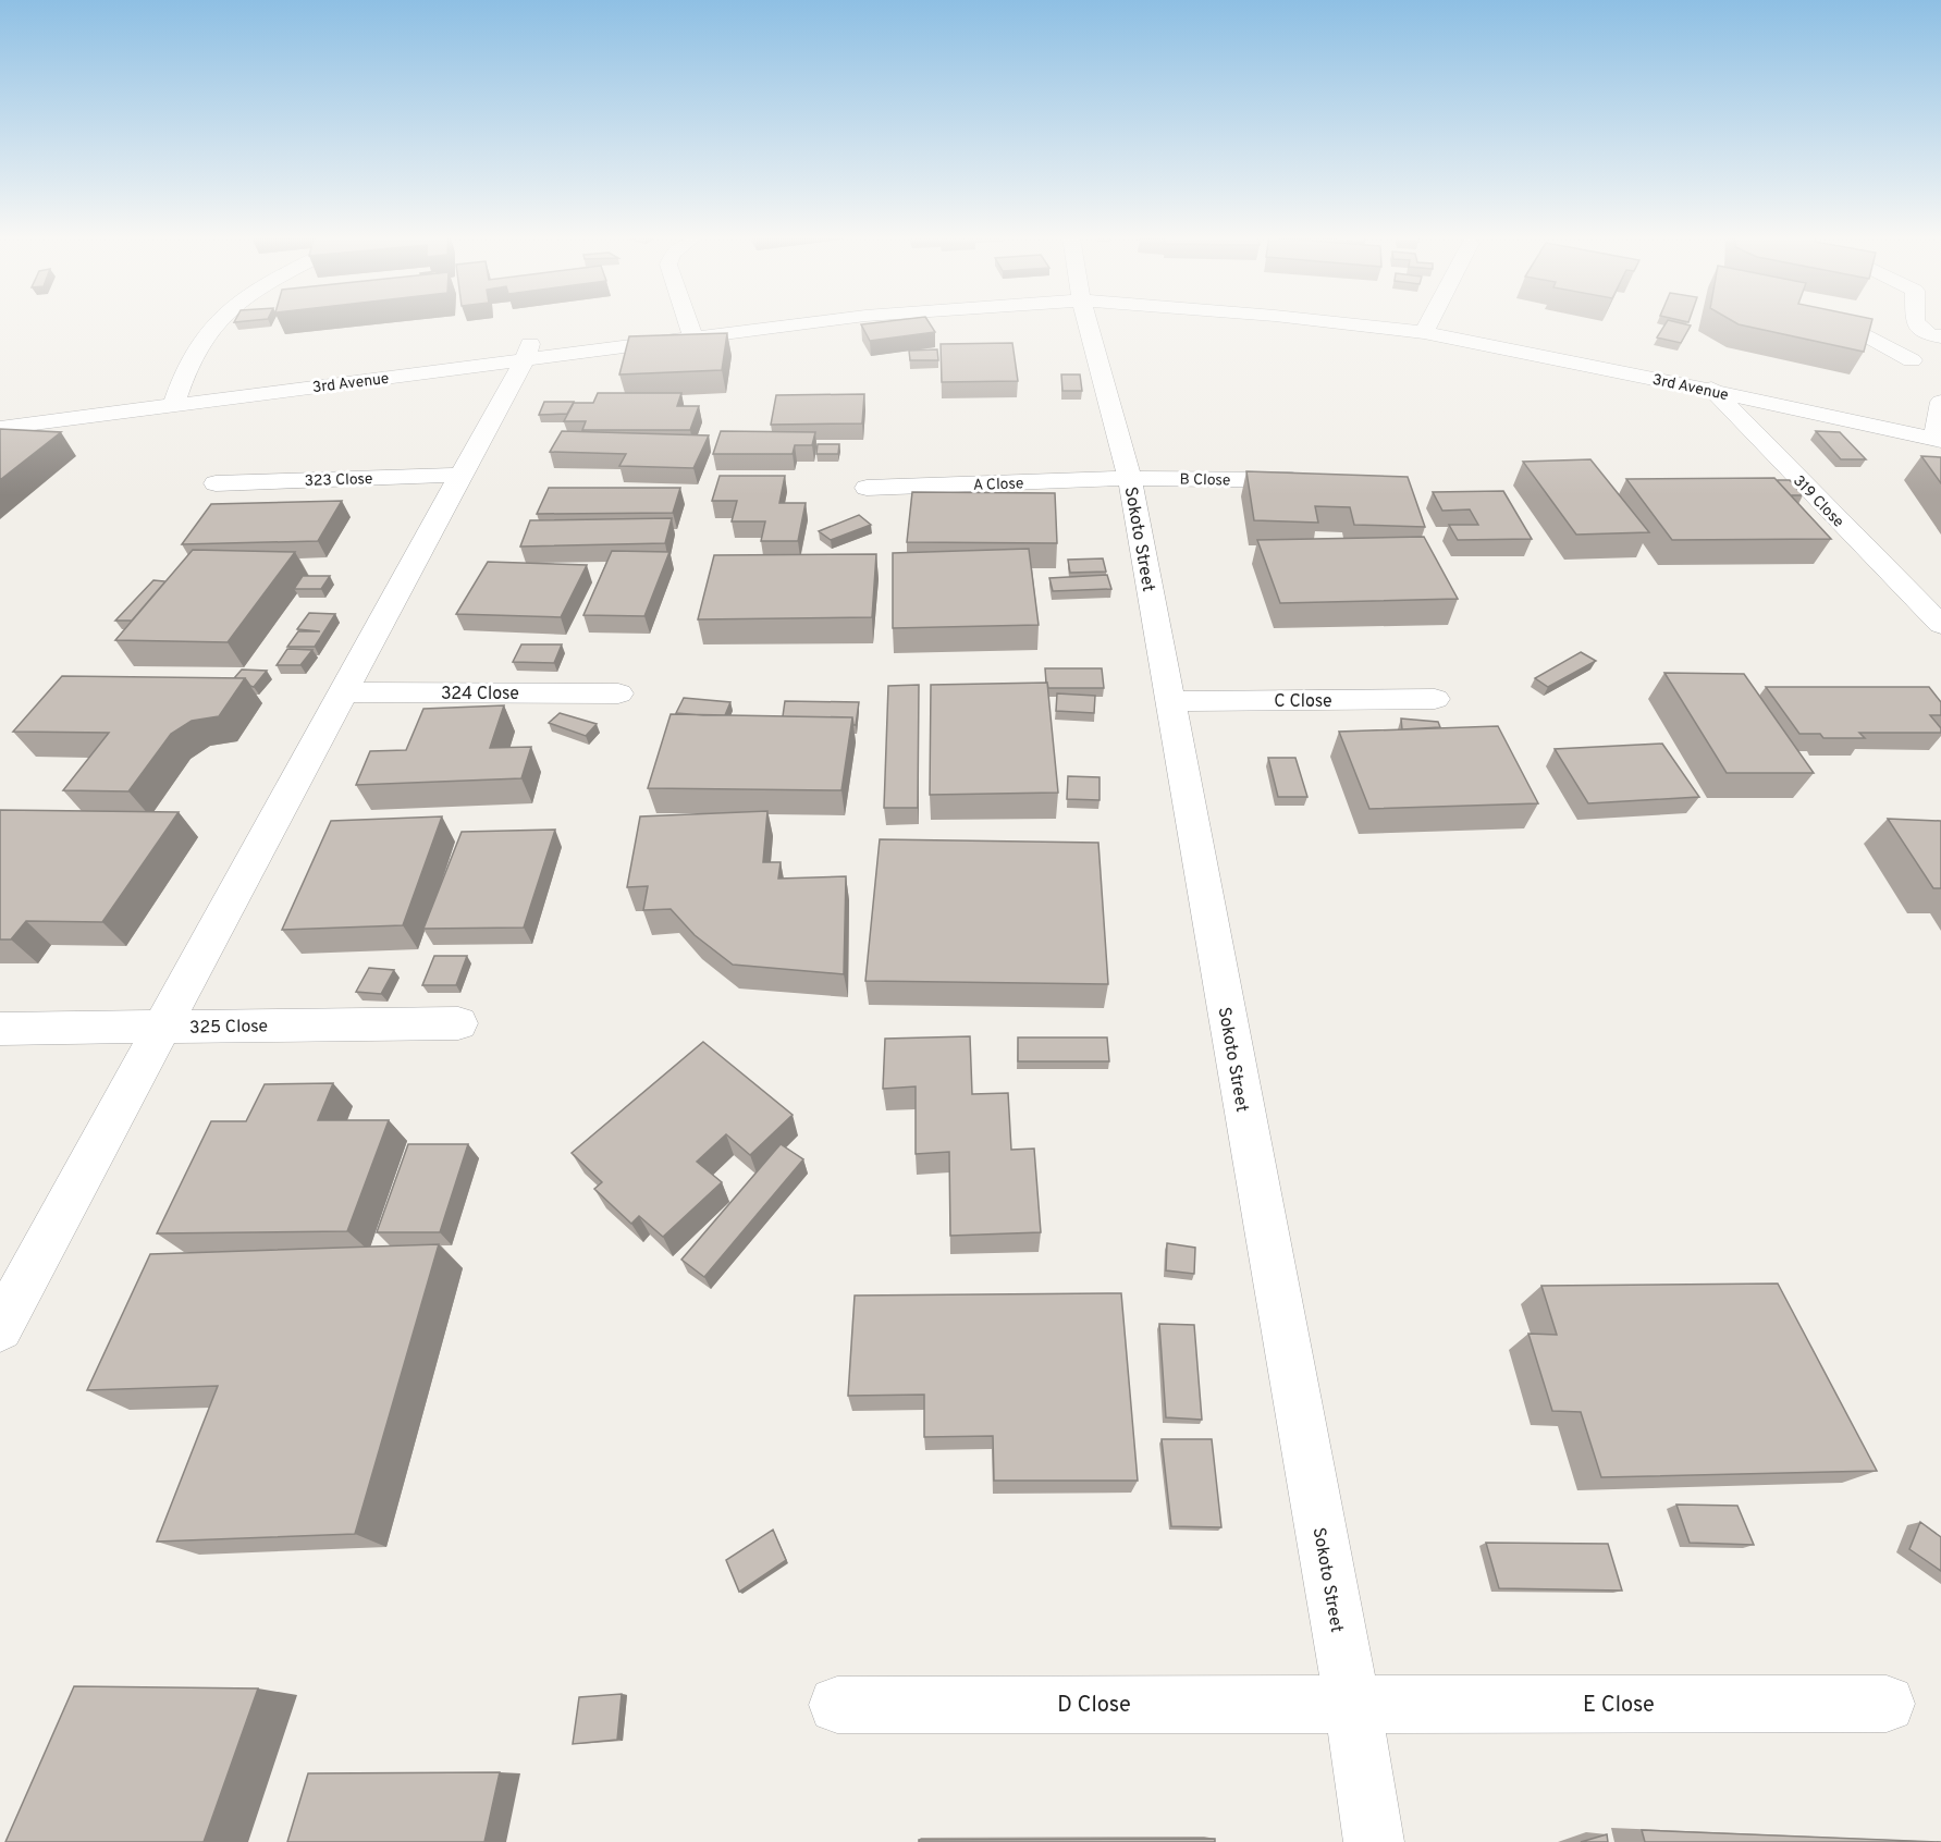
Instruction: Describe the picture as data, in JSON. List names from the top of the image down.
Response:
{
  "streets": {
    "street": [
      "3rd Avenue",
      "323 Close",
      "B Close",
      "A Close",
      "319 Close",
      "Sokoto Street",
      "324 Close",
      "C Close",
      "325 Close",
      "D Close",
      "E Close"
    ]
  },
  "crossings": [
    ["3rd Avenue", "319 Close"],
    ["B Close", "A Close"],
    ["B Close", "Sokoto Street"],
    ["A Close", "Sokoto Street"],
    ["Sokoto Street", "C Close"],
    ["Sokoto Street", "D Close"],
    ["Sokoto Street", "E Close"],
    ["D Close", "E Close"]
  ]
}
